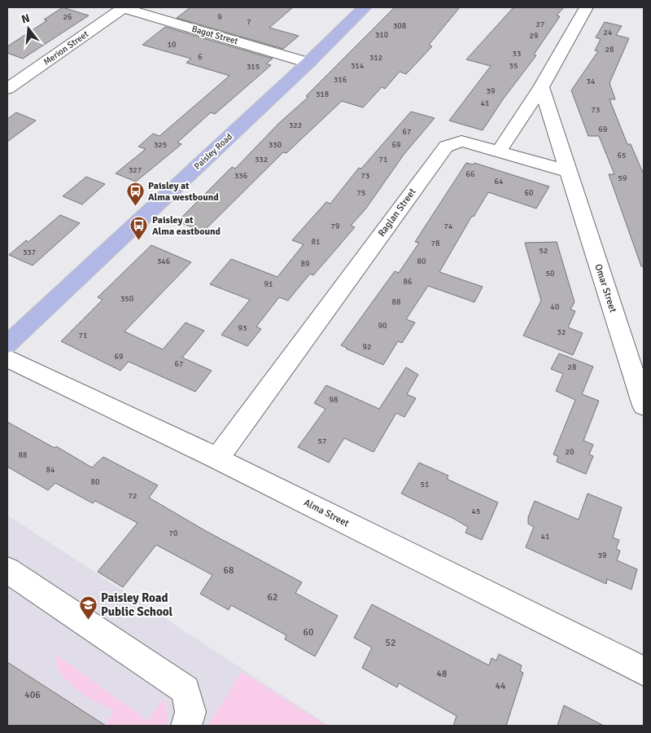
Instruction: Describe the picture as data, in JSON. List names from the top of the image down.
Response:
{
  "streets": {
    "main road": ["Paisley Road"],
    "street": [
      "Bagot Street",
      "Merion Street",
      "Raglan Street",
      "Omar Street",
      "Alma Street"
    ]
  },
  "crossings": [
    ["Bagot Street", "Merion Street"],
    ["Bagot Street", "Paisley Road"],
    ["Raglan Street", "Alma Street"]
  ],
  "places": {
    "bus stop": ["Paisley at Alma westbound", "Paisley at Alma eastbound"],
    "school or university": ["Paisley Road Public School"]
  },
  "house_numbers": [
    "26",
    "9",
    "7",
    "27",
    "308",
    "24",
    "310",
    "29",
    "10",
    "28",
    "33",
    "6",
    "312",
    "314",
    "35",
    "315",
    "316",
    "34",
    "39",
    "318",
    "41",
    "73",
    "322",
    "69",
    "67",
    "325",
    "330",
    "69",
    "65",
    "332",
    "71",
    "327",
    "66",
    "336",
    "73",
    "59",
    "64",
    "75",
    "60",
    "79",
    "74",
    "81",
    "78",
    "52",
    "337",
    "346",
    "80",
    "89",
    "50",
    "86",
    "91",
    "350",
    "88",
    "40",
    "90",
    "93",
    "32",
    "71",
    "92",
    "69",
    "67",
    "28",
    "98",
    "57",
    "20",
    "88",
    "84",
    "80",
    "51",
    "72",
    "45",
    "70",
    "41",
    "39",
    "68",
    "62",
    "60",
    "52",
    "48",
    "44",
    "406"
  ],
  "north": "top"
}
